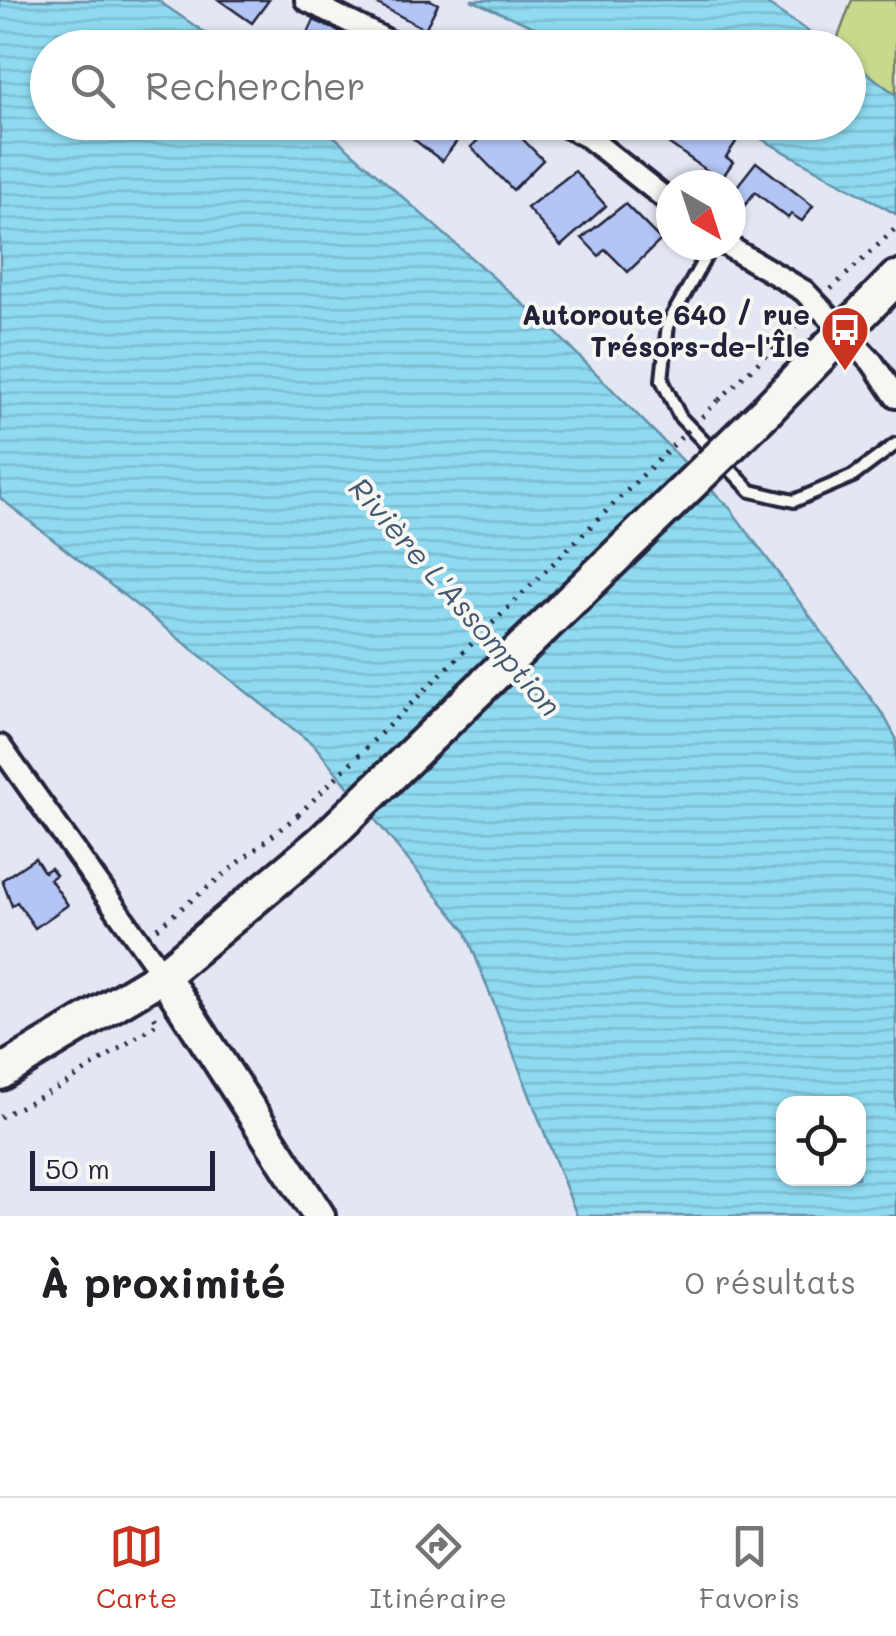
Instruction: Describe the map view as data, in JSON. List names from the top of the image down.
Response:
{
  "water": ["Rivière L'Assomption"],
  "places": {
    "bus stop": ["Autoroute 640 / rue Trésors-de-l'Île"]
  },
  "scale_bar": "50 m",
  "north": "bottom right",
  "page": {
    "search": "Rechercher",
    "scale": "50 m",
    "heading": ["À proximité", "0 résultats"],
    "nav": ["Carte", "Itinéraire", "Favoris"]
  }
}
